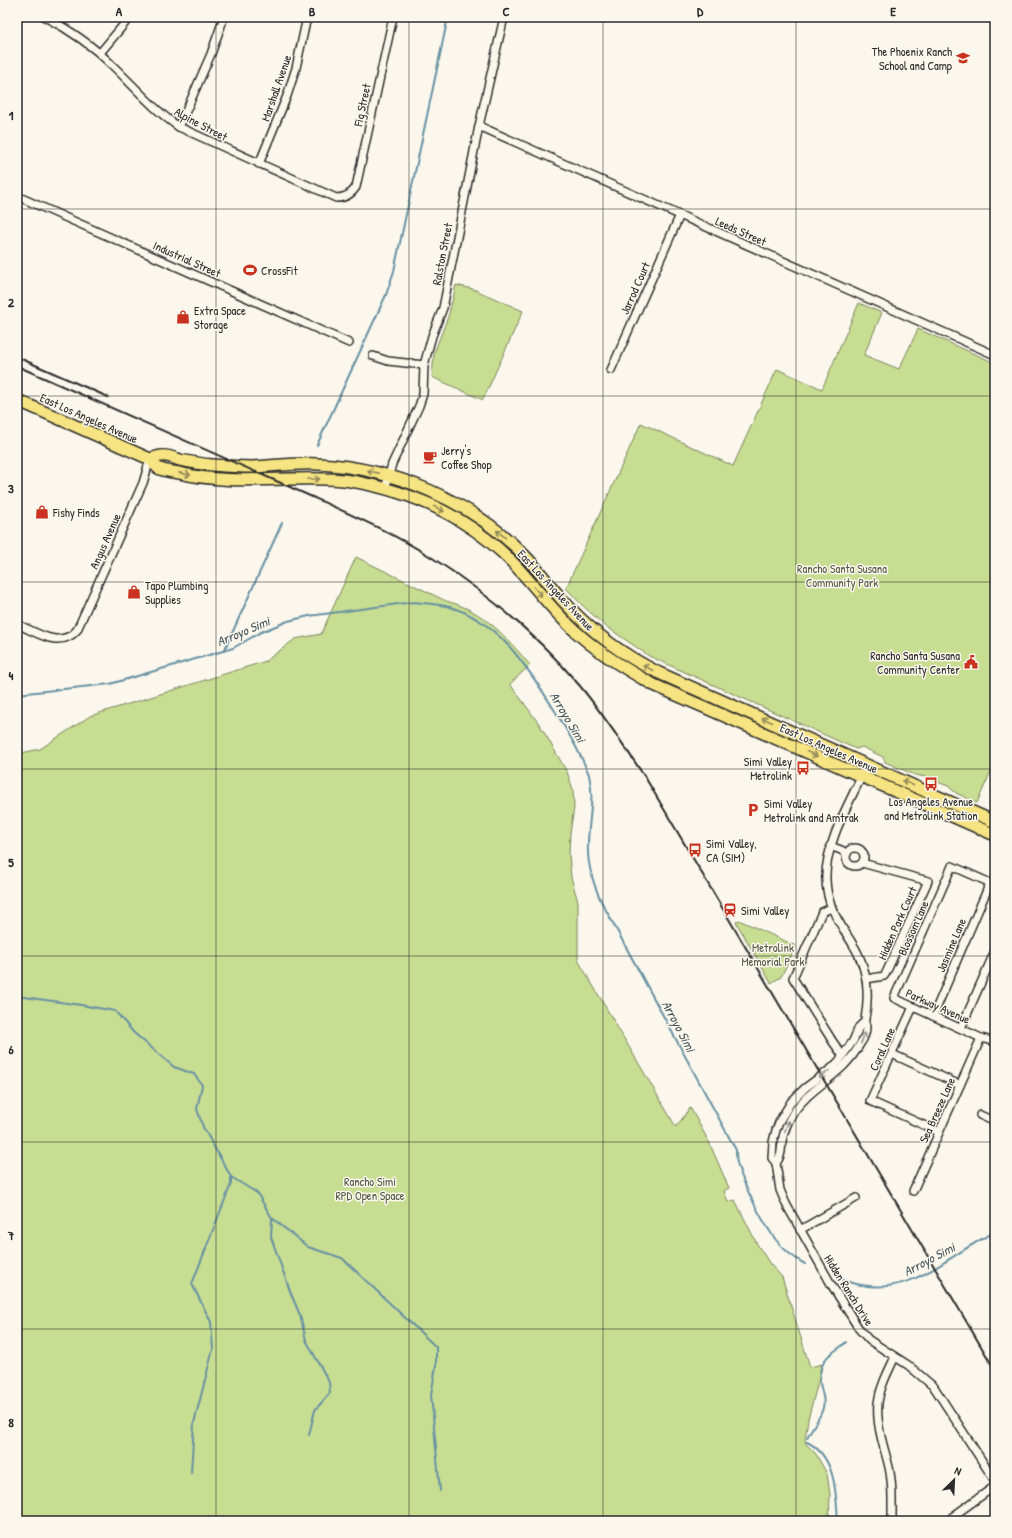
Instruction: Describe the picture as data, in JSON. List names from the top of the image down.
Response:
{
  "streets": {
    "main road": ["East Los Angeles Avenue"],
    "street": [
      "Marshall Avenue",
      "Fig Street",
      "Alpine Street",
      "Leeds Street",
      "Ralston Street",
      "Industrial Street",
      "Jarrod Court",
      "Angus Avenue",
      "Hidden Park Court",
      "Blossom Lane",
      "Jasmine Lane",
      "Parkway Avenue",
      "Coral Lane",
      "Sea Breeze Lane",
      "Hidden Ranch Drive"
    ]
  },
  "crossings": [
    ["Marshall Avenue", "Alpine Street"],
    ["Fig Street", "Alpine Street"],
    ["Leeds Street", "Ralston Street"],
    ["Leeds Street", "Jarrod Court"],
    ["Ralston Street", "East Los Angeles Avenue"],
    ["East Los Angeles Avenue", "Angus Avenue"],
    ["East Los Angeles Avenue", "Hidden Ranch Drive"],
    ["Hidden Park Court", "Hidden Ranch Drive"],
    ["Blossom Lane", "Jasmine Lane"],
    ["Blossom Lane", "Parkway Avenue"],
    ["Jasmine Lane", "Parkway Avenue"],
    ["Parkway Avenue", "Coral Lane"],
    ["Parkway Avenue", "Sea Breeze Lane"],
    ["Coral Lane", "Sea Breeze Lane"]
  ],
  "water": ["Arroyo Simi"],
  "parks": ["Rancho Santa Susana Community Park", "Metrolink Memorial Park", "Rancho Simi RPD Open Space"],
  "places": {
    "school or university": ["The Phoenix Ranch School and Camp"],
    "sports": ["CrossFit"],
    "shop": ["Extra Space Storage", "Fishy Finds", "Tapo Plumbing Supplies"],
    "cafe": ["Jerry's Coffee Shop"],
    "public building": ["Rancho Santa Susana Community Center"],
    "bus stop": ["Simi Valley Metrolink", "Los Angeles Avenue and Metrolink Station", "Simi Valley, CA (SIM)"],
    "parking": ["Simi Valley Metrolink and Amtrak"],
    "station": ["Simi Valley"]
  },
  "north": "top right",
  "grid": {
    "columns": [
      "A",
      "B",
      "C",
      "D",
      "E"
    ],
    "rows": [
      "1",
      "2",
      "3",
      "4",
      "5",
      "6",
      "7",
      "8"
    ]
  }
}
